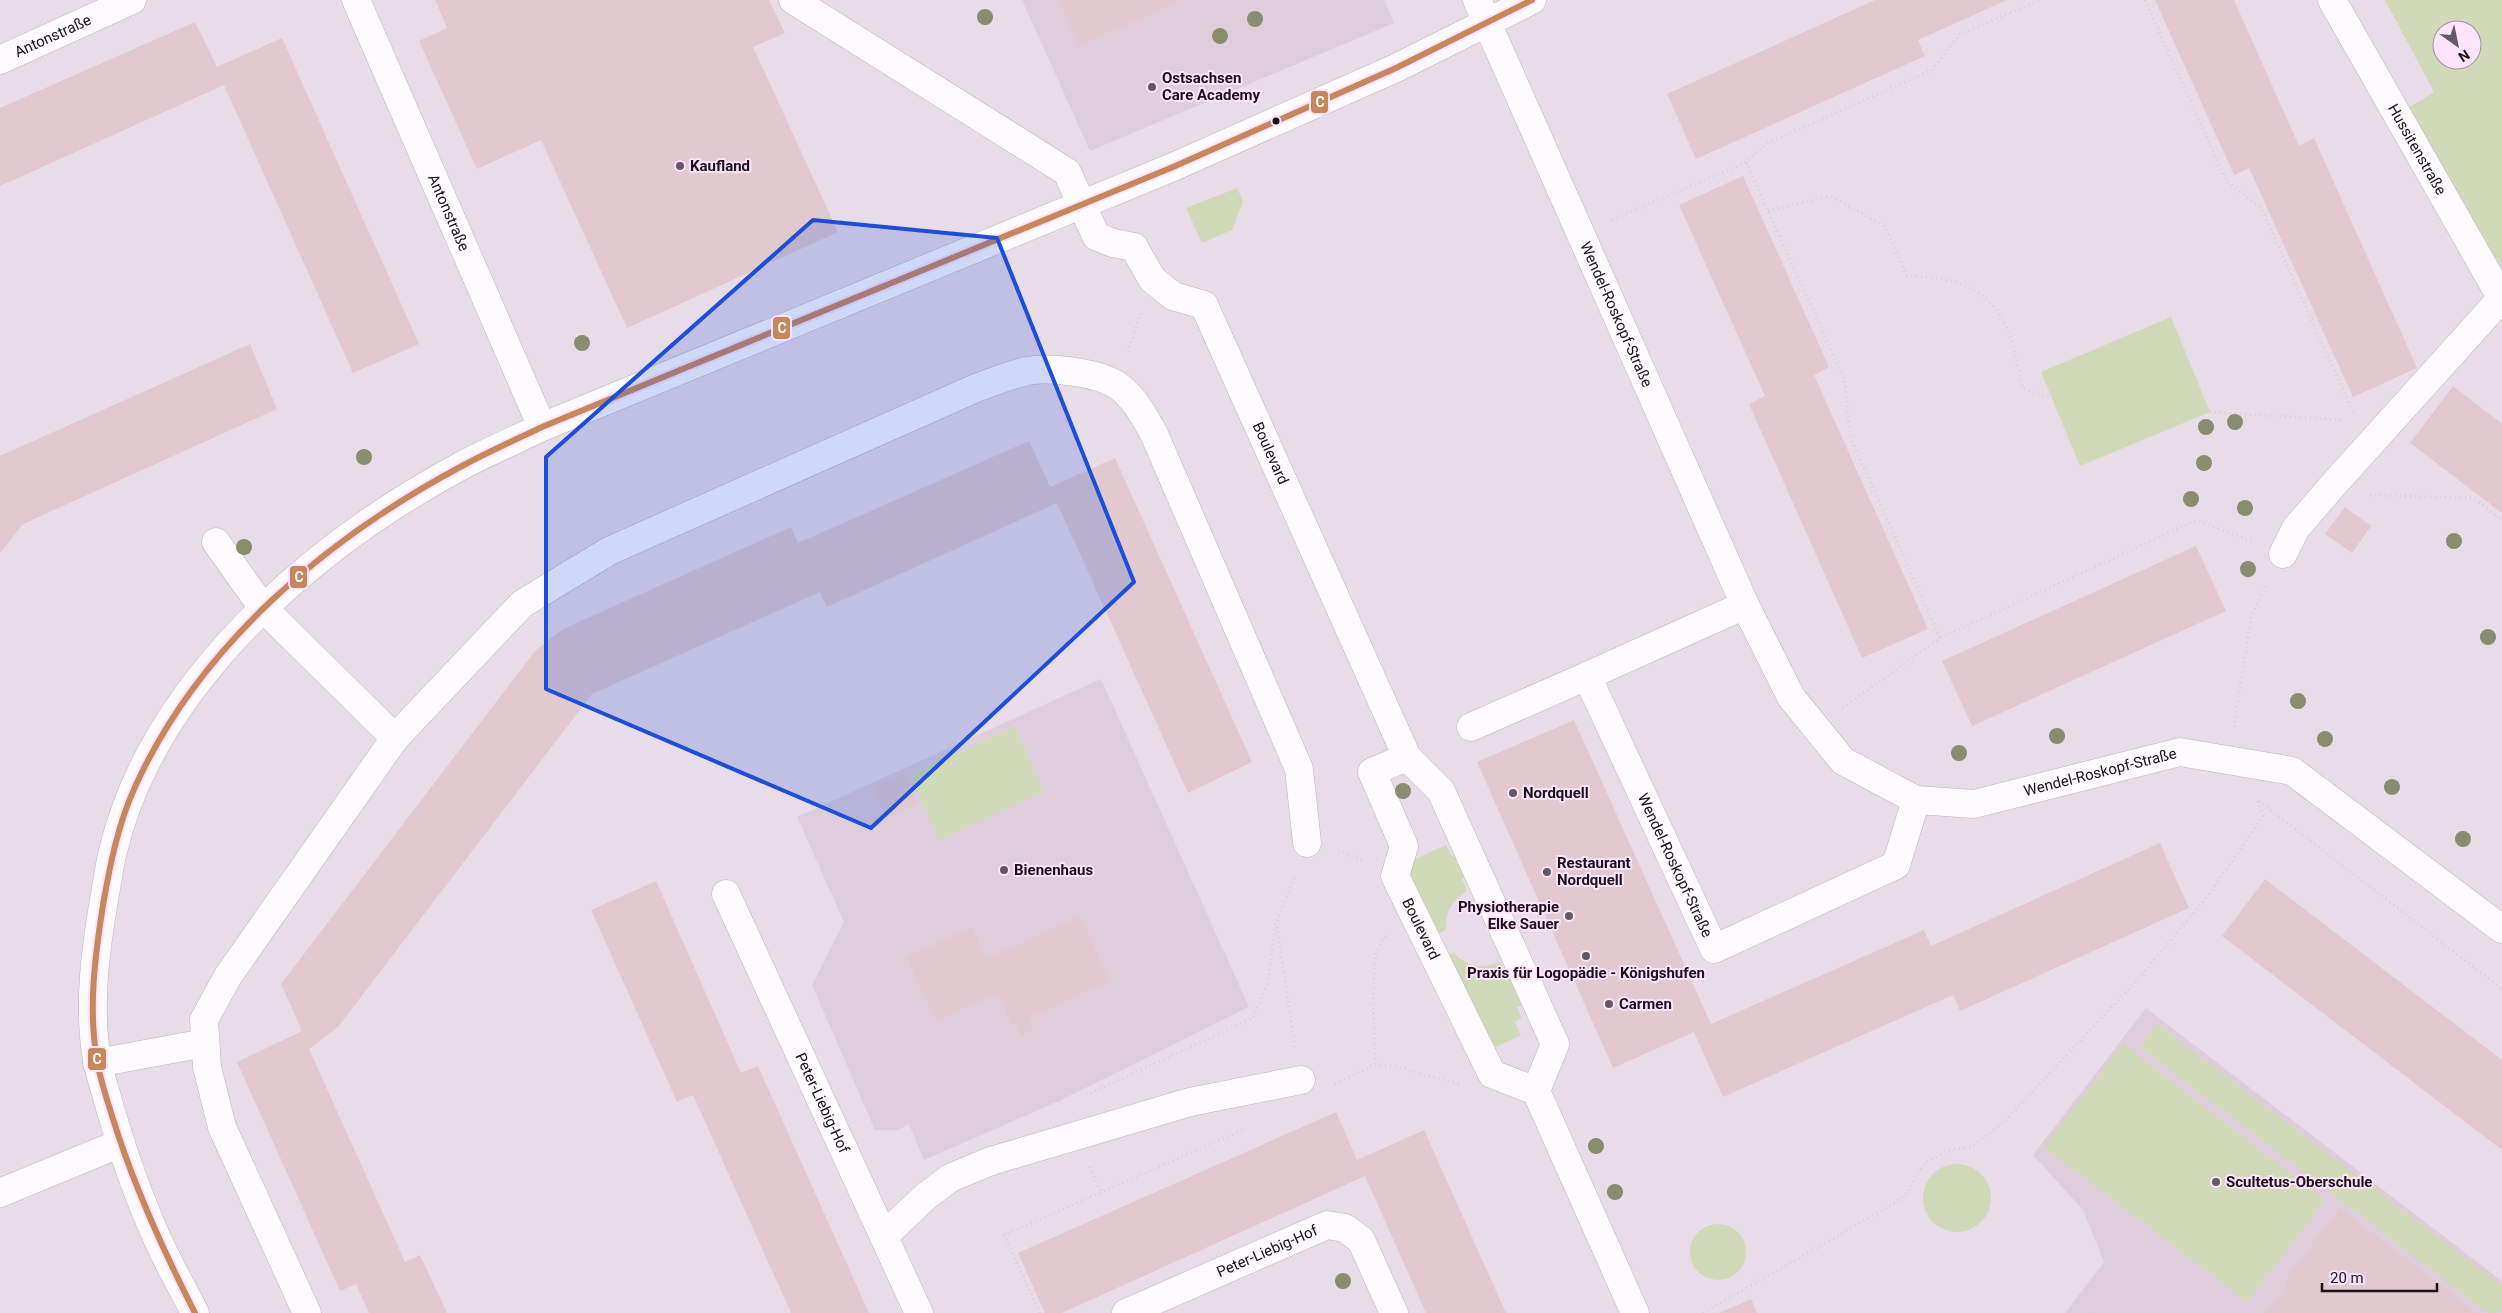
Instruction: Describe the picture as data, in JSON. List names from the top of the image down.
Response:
{
  "streets": {
    "street": [
      "Antonstraße",
      "Hussitenstraße",
      "Wendel-Roskopf-Straße",
      "Boulevard",
      "Peter-Liebig-Hof"
    ]
  },
  "places": [
    "Ostsachsen Care Academy",
    "Kaufland",
    "Nordquell",
    "Bienenhaus",
    "Restaurant Nordquell",
    "Physiotherapie Elke Sauer",
    "Praxis für Logopädie - Königshufen",
    "Carmen",
    "Scultetus-Oberschule"
  ],
  "lines": ["transit line C"],
  "scale_bar": "20 m",
  "north": "bottom right"
}
